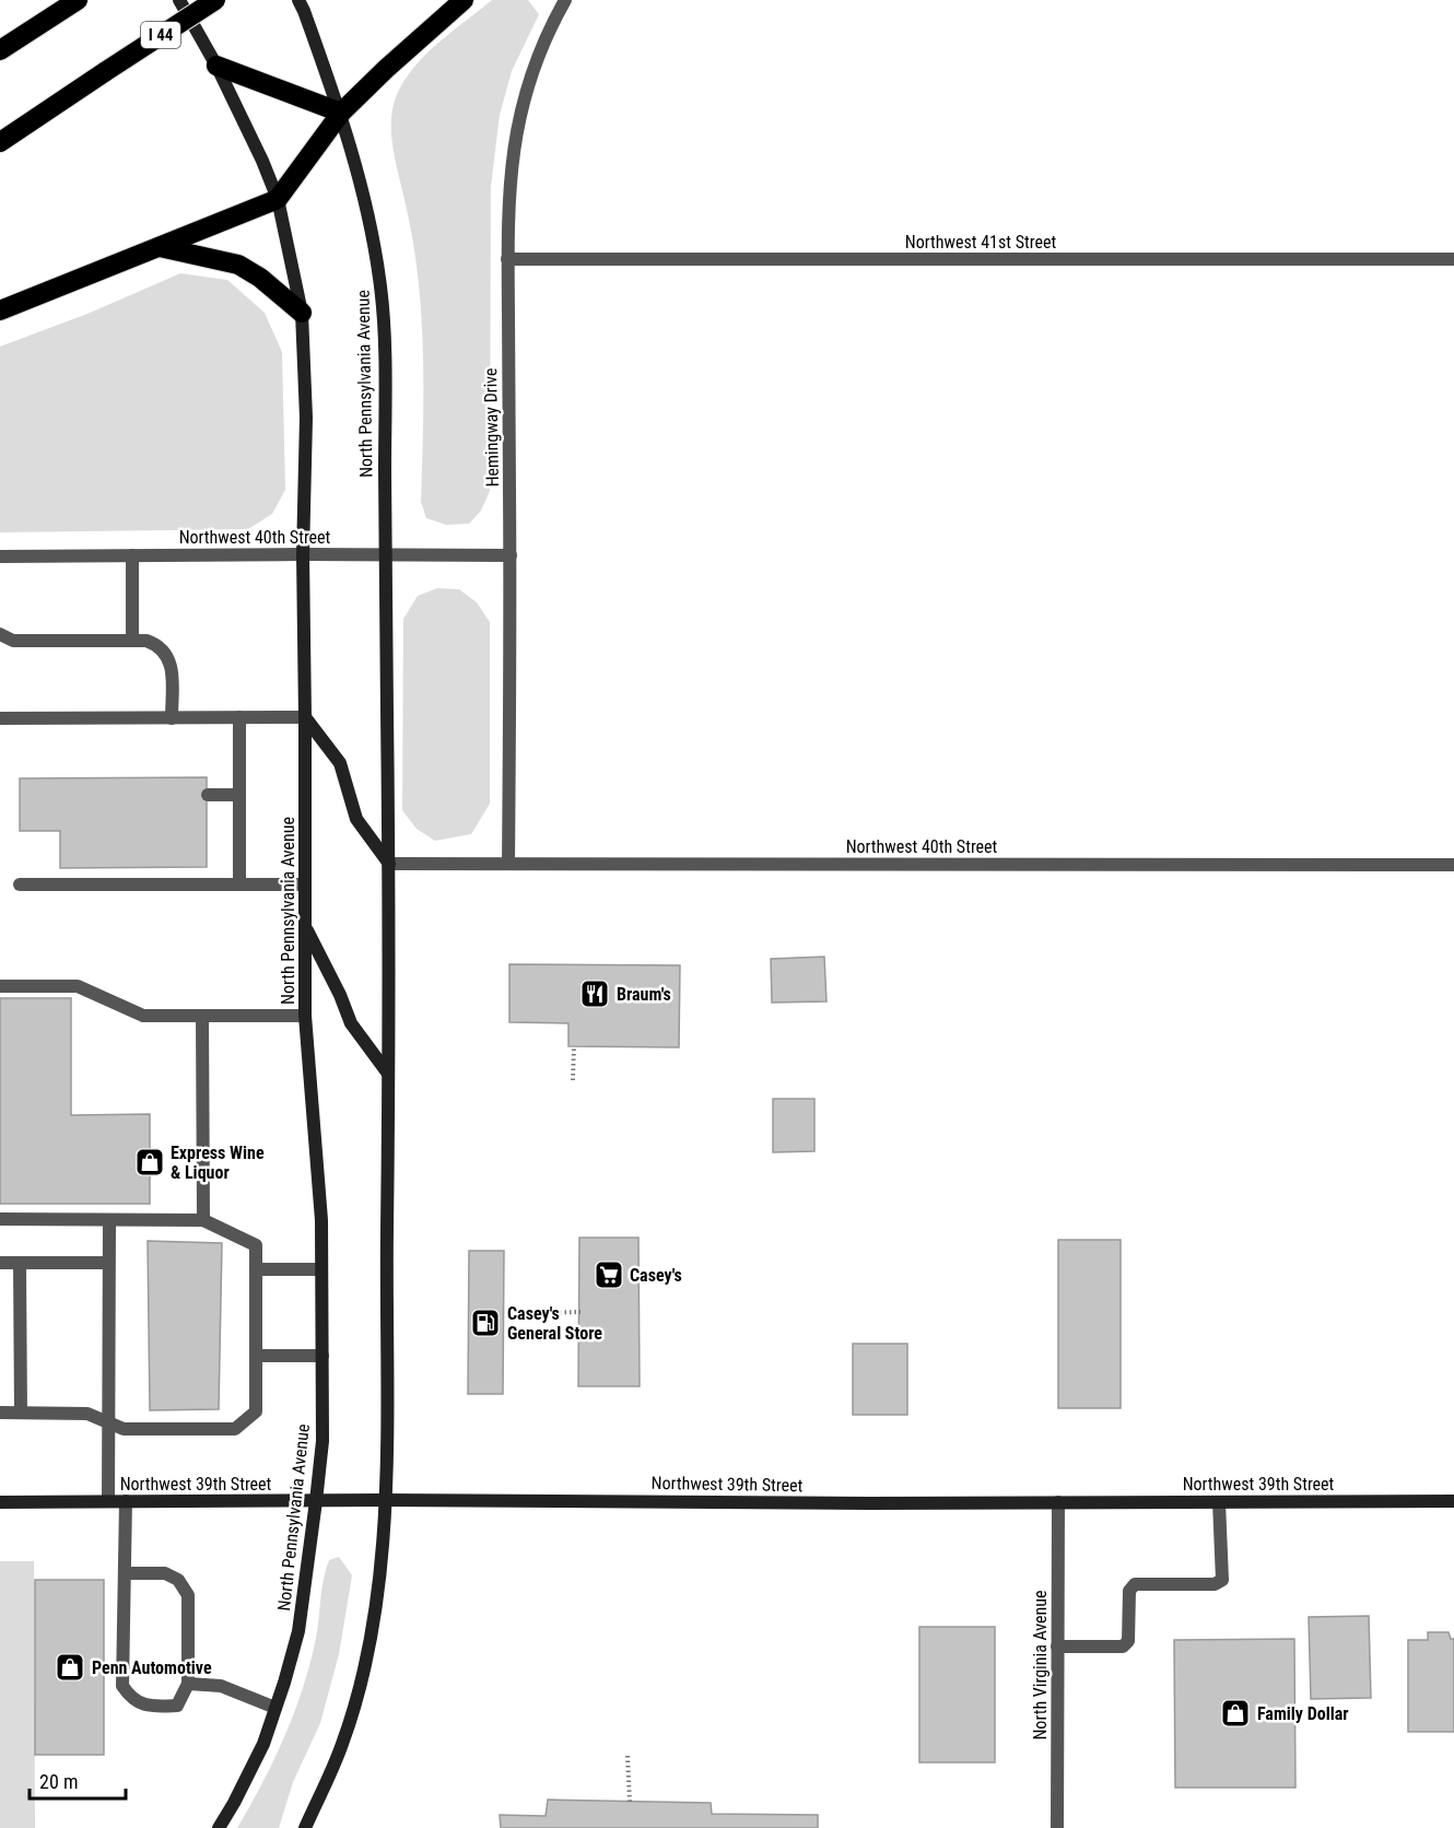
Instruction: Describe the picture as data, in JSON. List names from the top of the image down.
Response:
{
  "streets": {
    "highway": ["I 44"],
    "main road": ["North Pennsylvania Avenue", "Northwest 39th Street"],
    "street": [
      "Northwest 41st Street",
      "Hemingway Drive",
      "Northwest 40th Street",
      "North Virginia Avenue"
    ]
  },
  "crossings": [
    ["Northwest 41st Street", "Hemingway Drive"],
    ["North Pennsylvania Avenue", "Northwest 40th Street"],
    ["North Pennsylvania Avenue", "Northwest 39th Street"],
    ["Hemingway Drive", "Northwest 40th Street"],
    ["Northwest 39th Street", "North Virginia Avenue"]
  ],
  "places": {
    "restaurant": ["Braum's"],
    "shop": ["Express Wine & Liquor", "Penn Automotive", "Family Dollar"],
    "supermarket": ["Casey's"],
    "fuel station": ["Casey's General Store"]
  },
  "scale_bar": "20 m"
}
